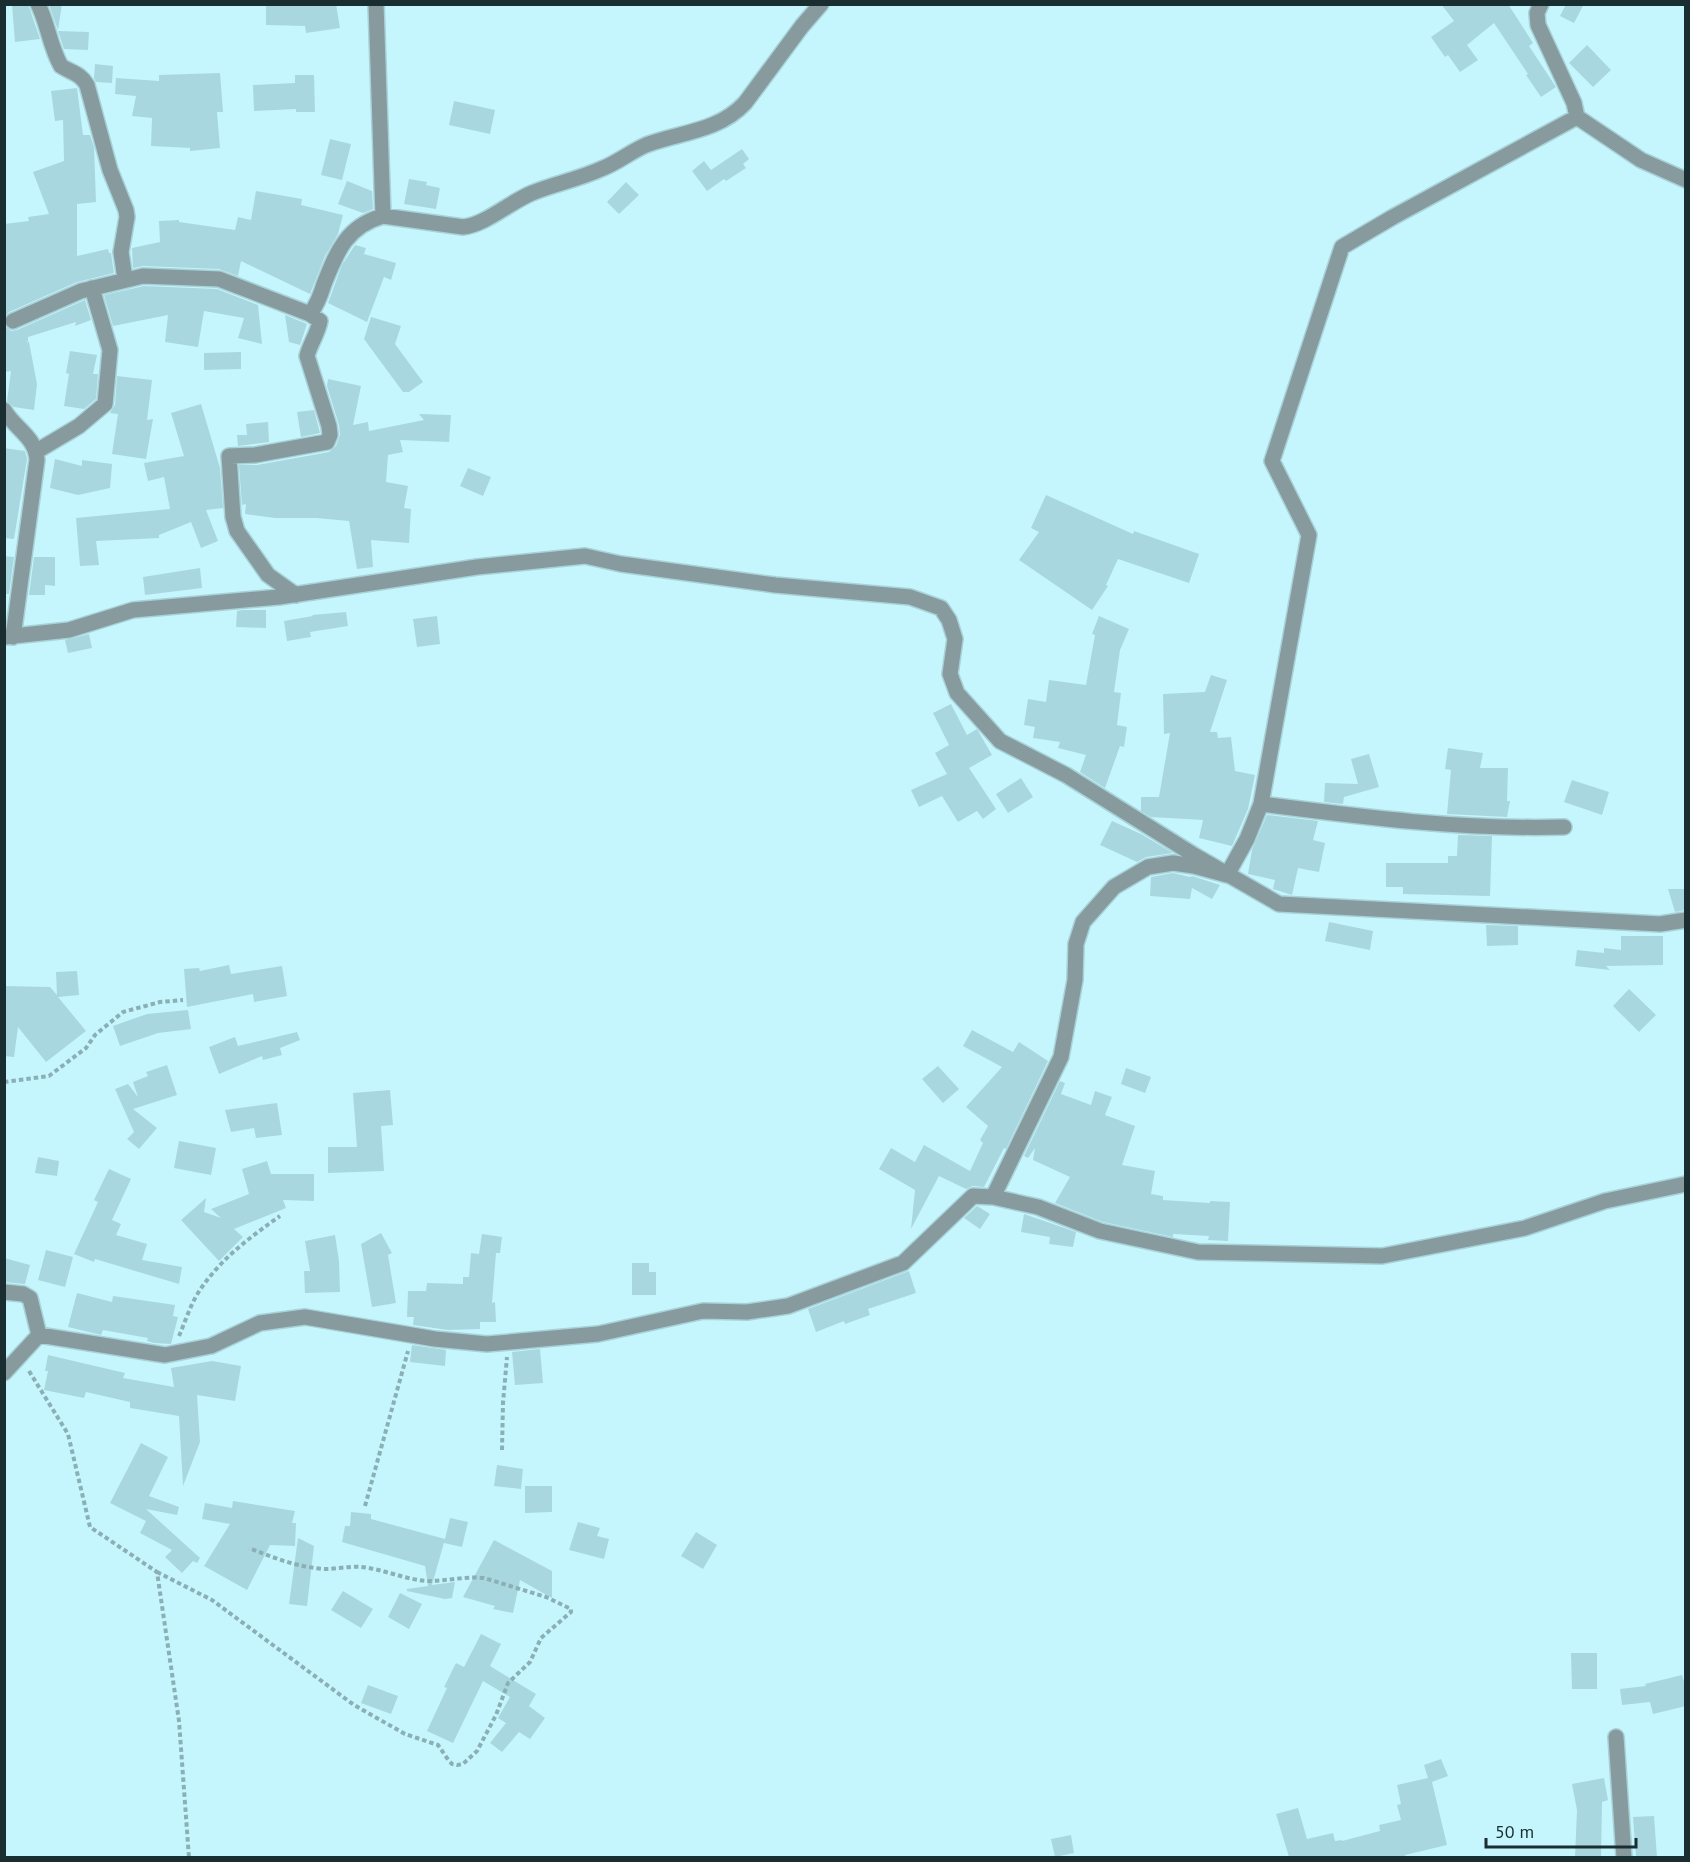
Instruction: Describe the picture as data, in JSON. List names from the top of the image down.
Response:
{
  "scale_bar": "50 m"
}
